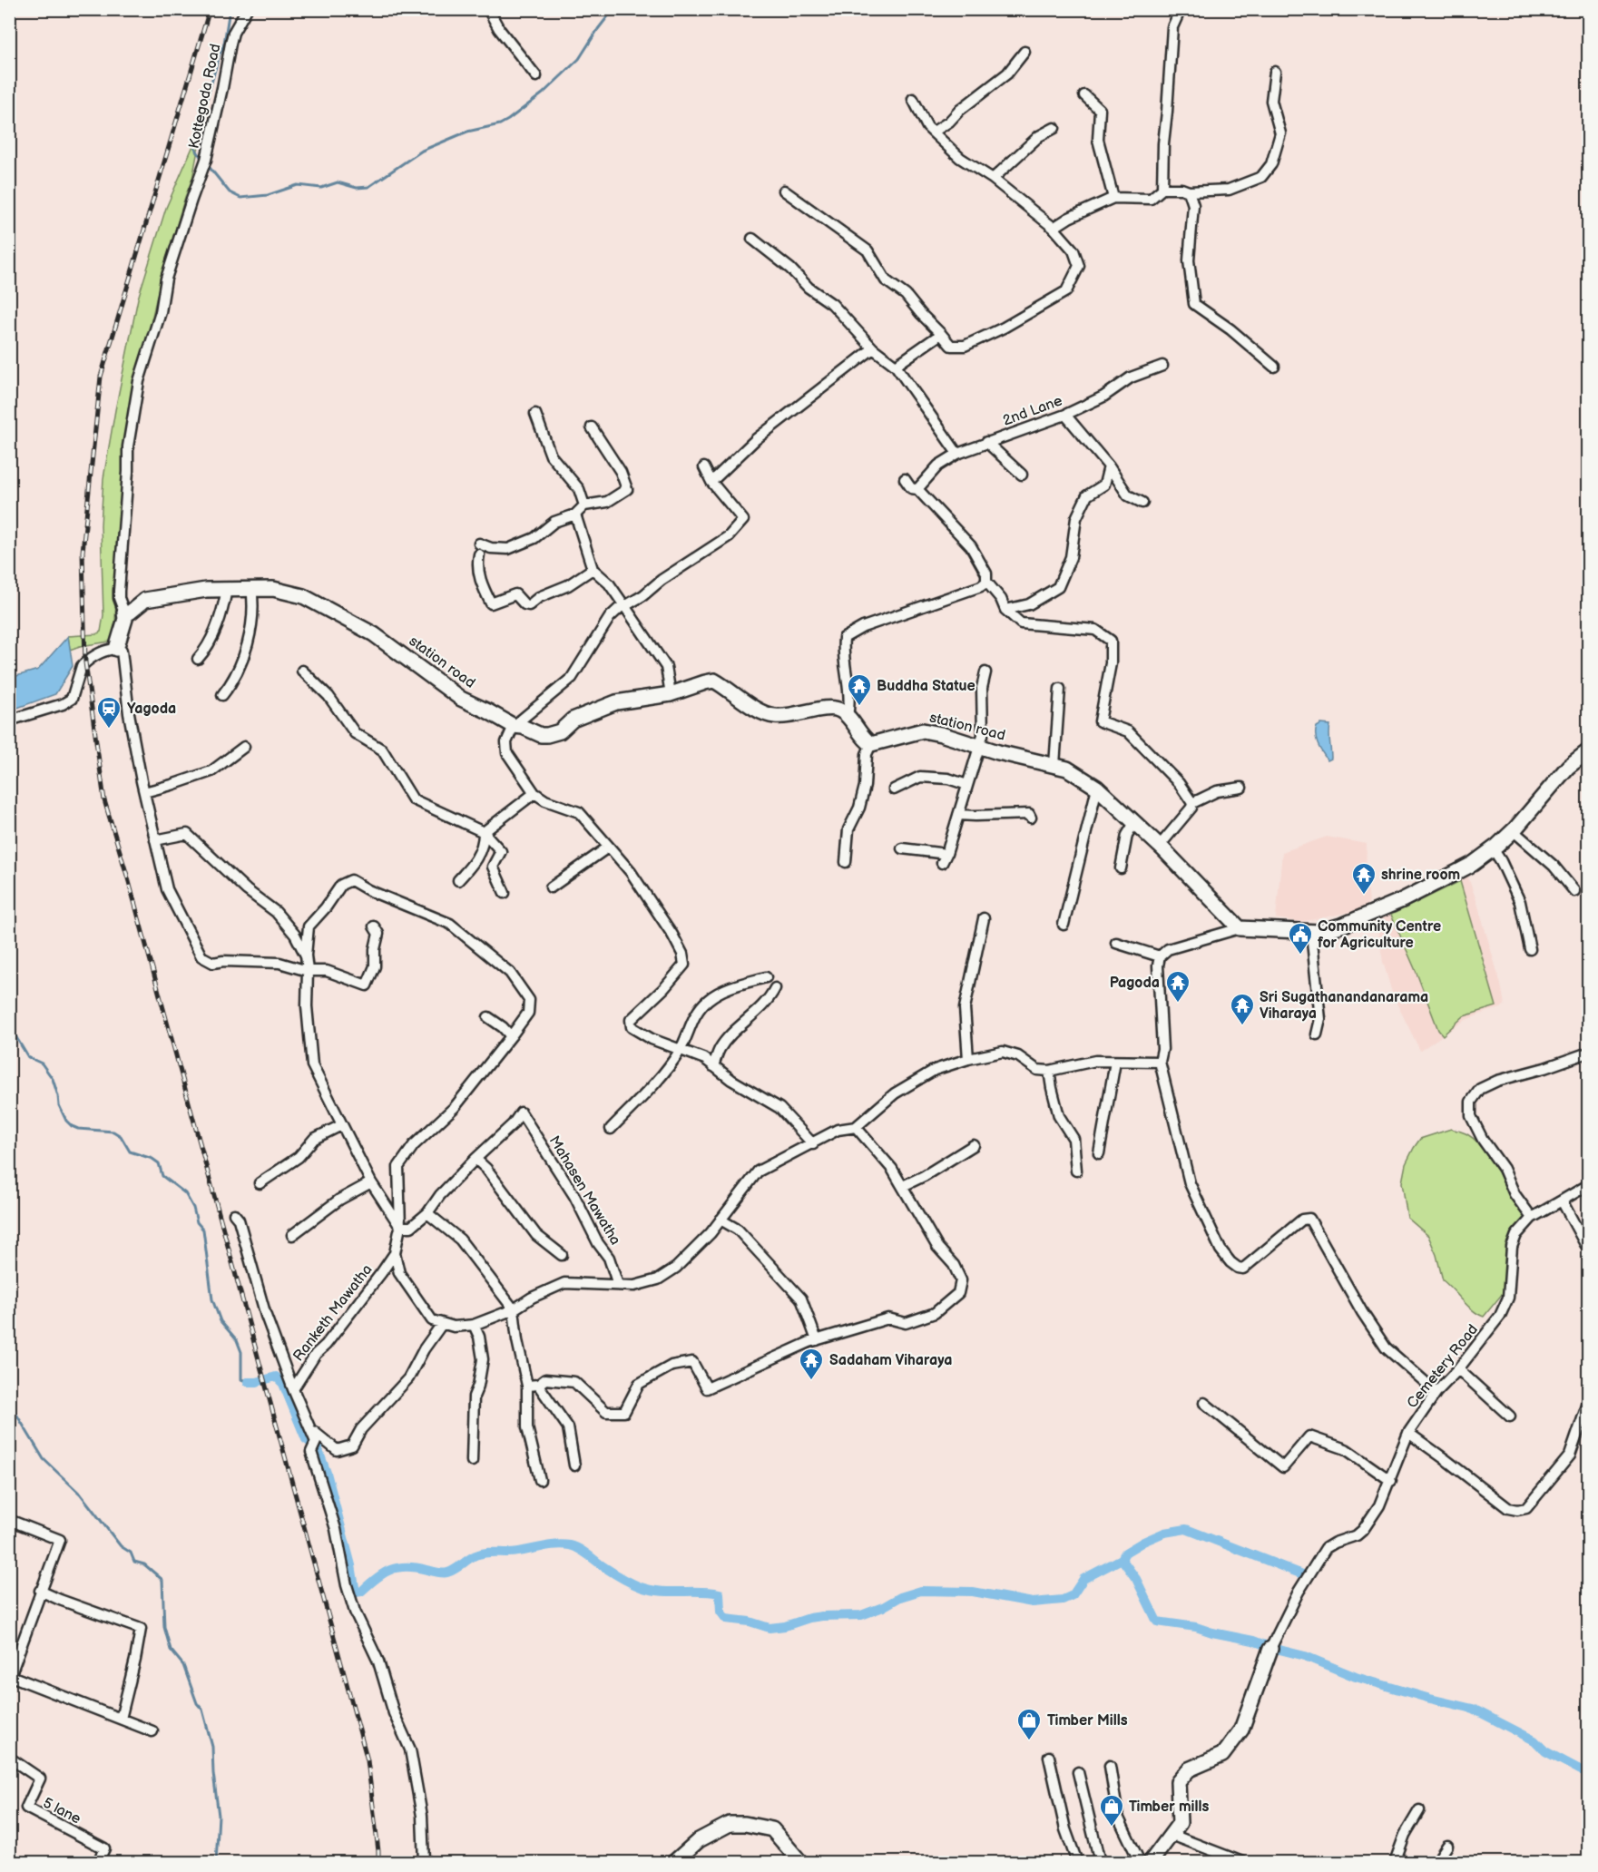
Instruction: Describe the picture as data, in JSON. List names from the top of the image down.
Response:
{
  "streets": {
    "street": [
      "Kottegoda Road",
      "2nd Lane",
      "station road",
      "Mahasen Mawatha",
      "Ranketh Mawatha",
      "Cemetery Road",
      "5 lane"
    ]
  },
  "crossings": [
    ["Kottegoda Road", "station road"]
  ],
  "places": {
    "temple": [
      "Buddha Statue",
      "shrine room",
      "Pagoda",
      "Sri Sugathanandanarama Viharaya",
      "Sadaham Viharaya"
    ],
    "station": ["Yagoda"],
    "public building": ["Community Centre for Agriculture"],
    "shop": ["Timber Mills", "Timber mills"]
  }
}
